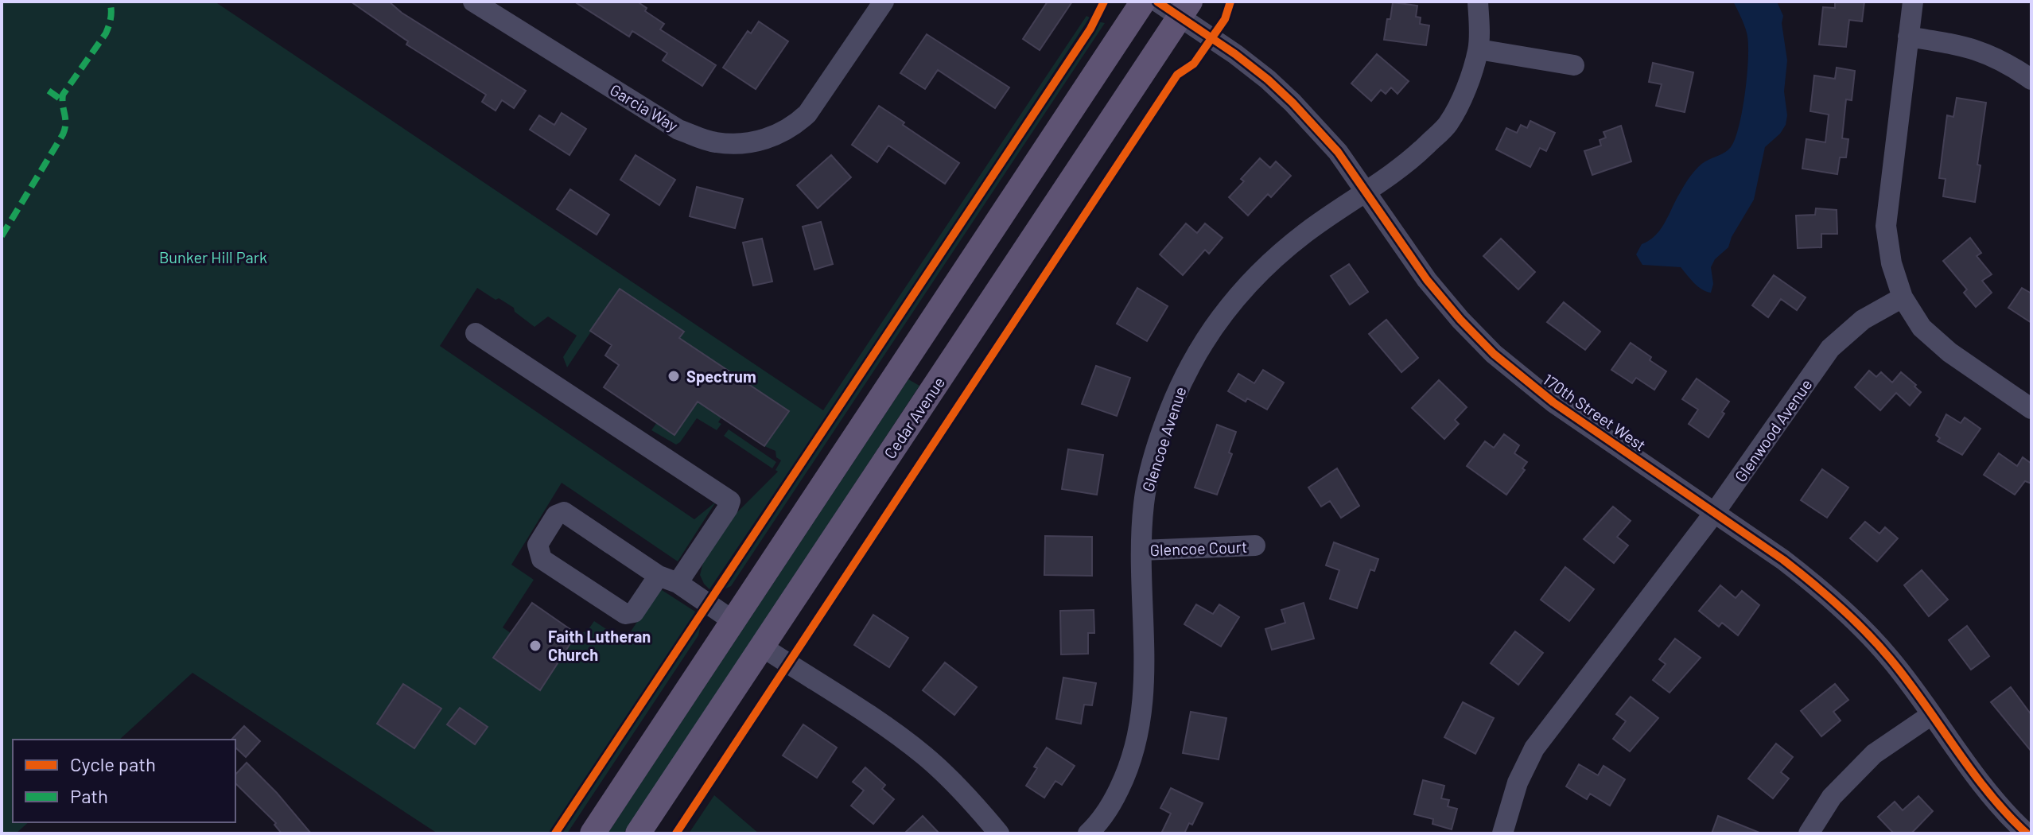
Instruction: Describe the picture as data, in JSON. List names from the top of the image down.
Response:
{
  "streets": {
    "main road": ["Cedar Avenue"],
    "street": [
      "Garcia Way",
      "170th Street West",
      "Glenwood Avenue",
      "Glencoe Avenue",
      "Glencoe Court"
    ]
  },
  "crossings": [
    ["170th Street West", "Cedar Avenue"],
    ["170th Street West", "Glenwood Avenue"],
    ["170th Street West", "Glencoe Avenue"],
    ["Glencoe Avenue", "Glencoe Court"]
  ],
  "parks": ["Bunker Hill Park"],
  "places": ["Spectrum", "Faith Lutheran Church"],
  "legend": ["Cycle path", "Path"]
}
